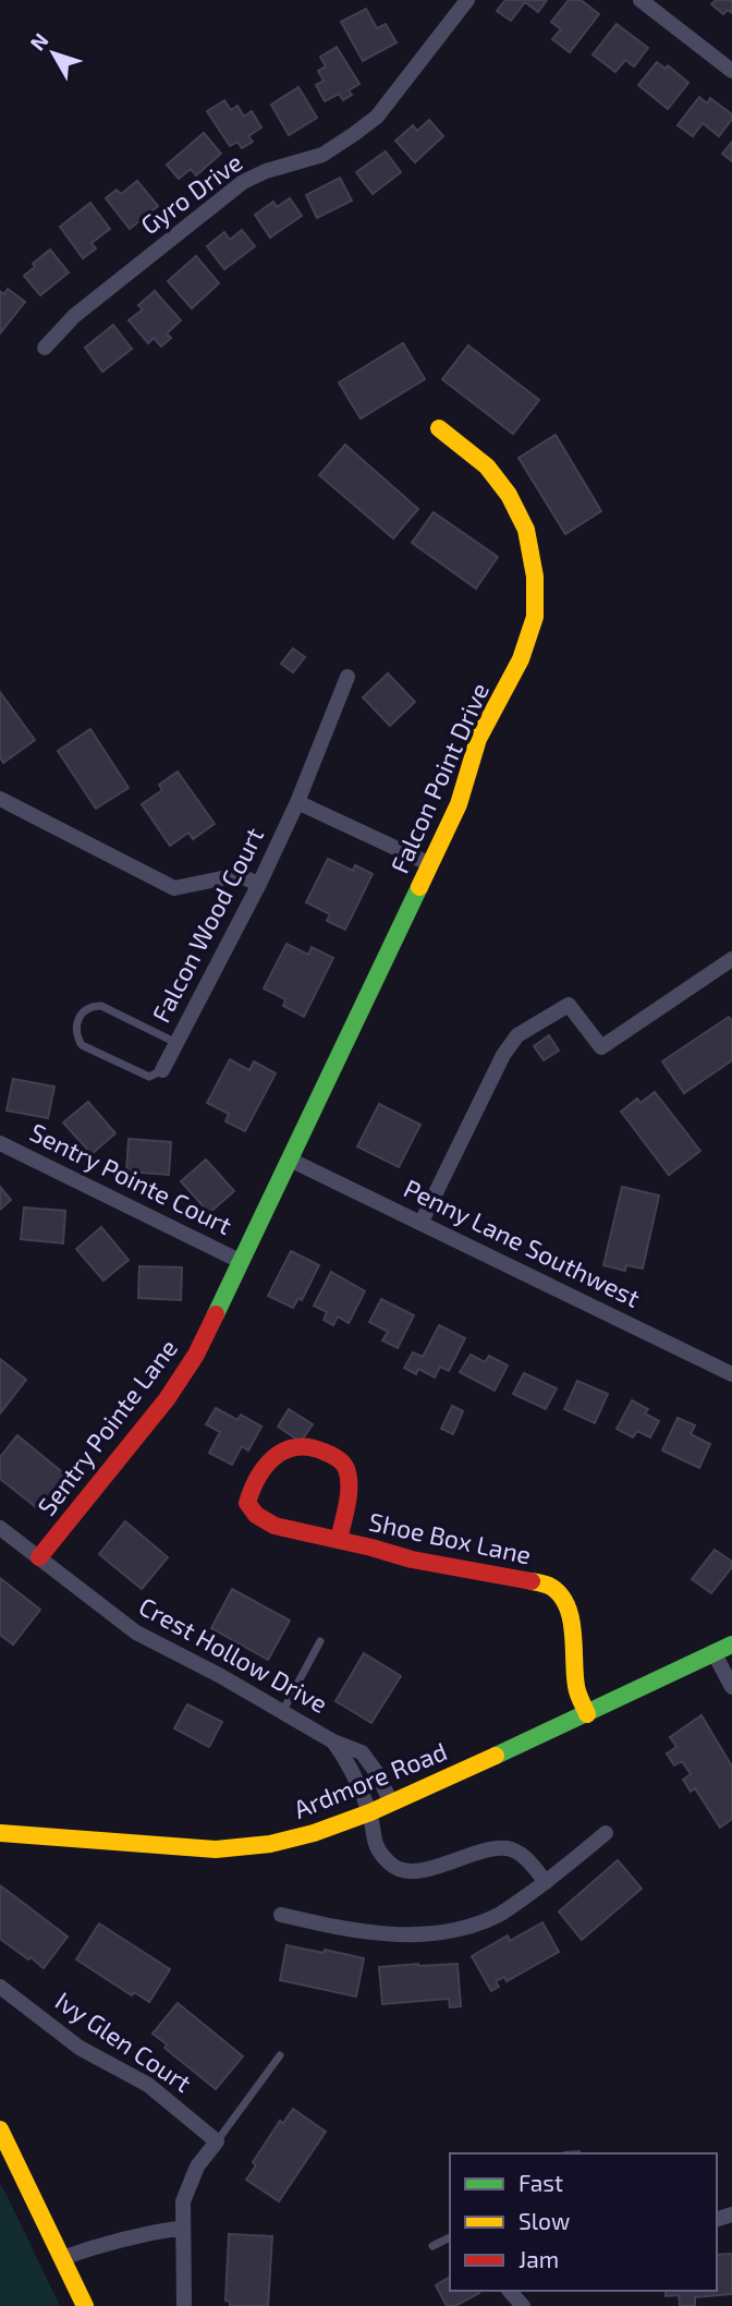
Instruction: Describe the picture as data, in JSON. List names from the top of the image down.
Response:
{
  "streets": {
    "street": [
      "Gyro Drive",
      "Falcon Point Drive",
      "Falcon Wood Court",
      "Sentry Pointe Court",
      "Penny Lane Southwest",
      "Sentry Pointe Lane",
      "Shoe Box Lane",
      "Crest Hollow Drive",
      "Ardmore Road",
      "Ivy Glen Court"
    ]
  },
  "crossings": [
    ["Falcon Point Drive", "Penny Lane Southwest"],
    ["Falcon Point Drive", "Sentry Pointe Lane"],
    ["Sentry Pointe Court", "Sentry Pointe Lane"],
    ["Penny Lane Southwest", "Sentry Pointe Lane"],
    ["Sentry Pointe Lane", "Crest Hollow Drive"],
    ["Shoe Box Lane", "Ardmore Road"],
    ["Crest Hollow Drive", "Ardmore Road"]
  ],
  "legend": ["Fast", "Slow", "Jam"],
  "north": "top left"
}
